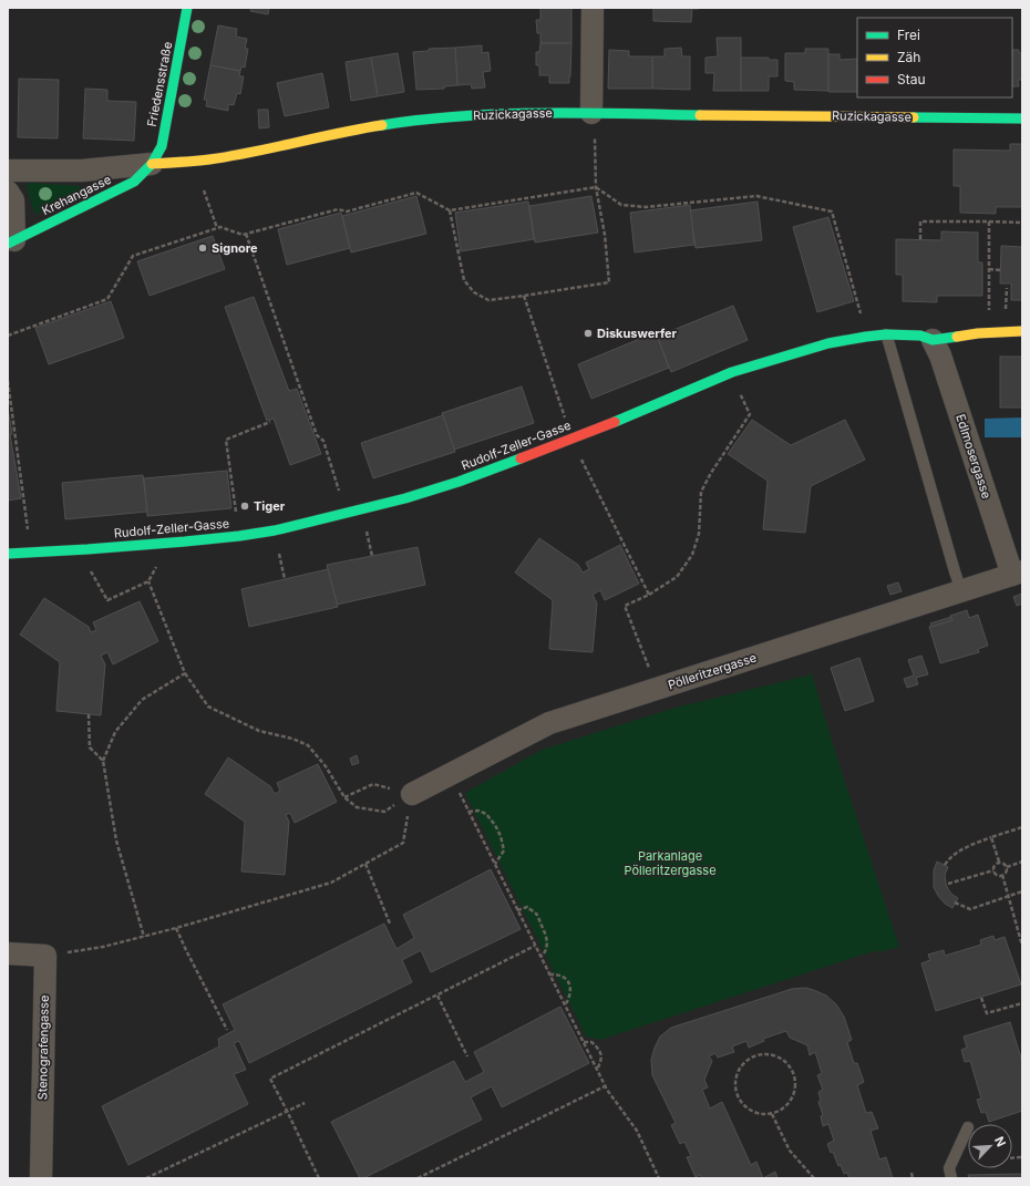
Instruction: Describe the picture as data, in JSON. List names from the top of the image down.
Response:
{
  "streets": {
    "street": [
      "Friedensstraße",
      "Ruzickagasse",
      "Krehangasse",
      "Rudolf-Zeller-Gasse",
      "Edlmosergasse",
      "Pölleritzergasse",
      "Stenografengasse"
    ]
  },
  "crossings": [
    ["Friedensstraße", "Ruzickagasse"],
    ["Friedensstraße", "Krehangasse"],
    ["Ruzickagasse", "Krehangasse"],
    ["Rudolf-Zeller-Gasse", "Edlmosergasse"],
    ["Edlmosergasse", "Pölleritzergasse"]
  ],
  "parks": ["Parkanlage Pölleritzergasse"],
  "places": ["Signore", "Diskuswerfer", "Tiger"],
  "legend": ["Frei", "Zäh", "Stau"],
  "north": "top right"
}
